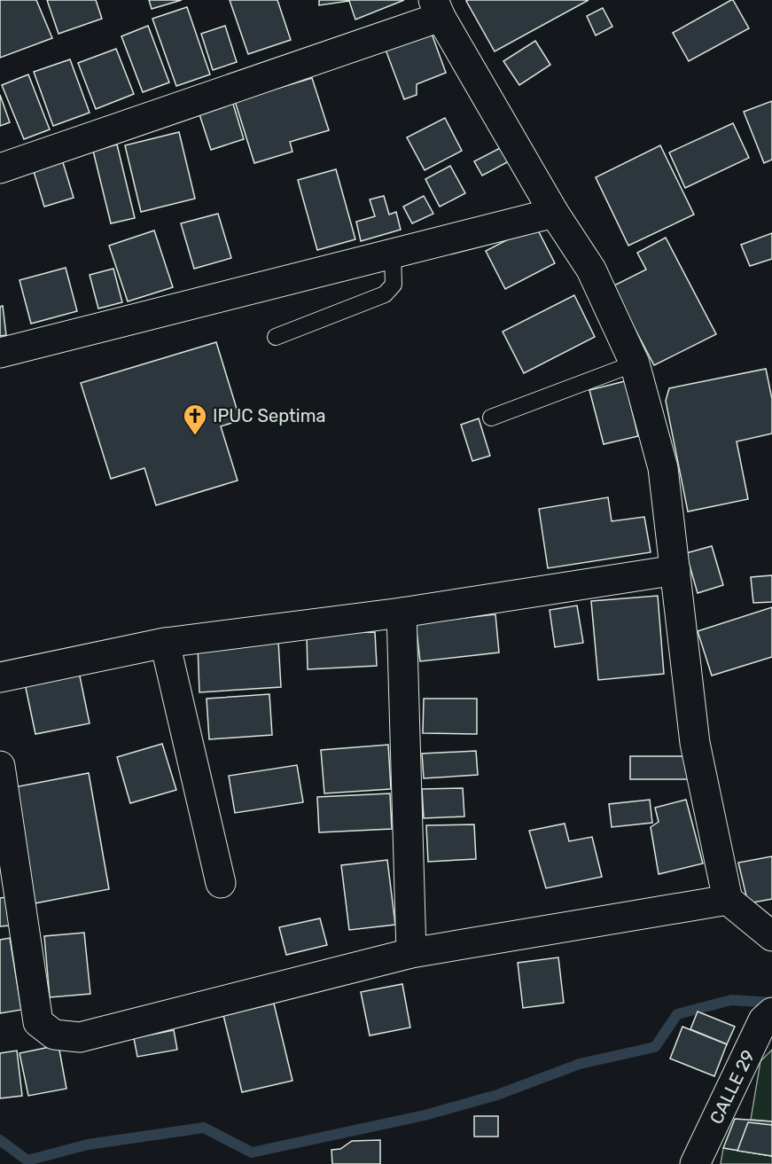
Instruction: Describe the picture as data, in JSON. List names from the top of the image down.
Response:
{
  "streets": {
    "street": ["CALLE 29"]
  },
  "places": {
    "church": ["IPUC Septima"]
  }
}
